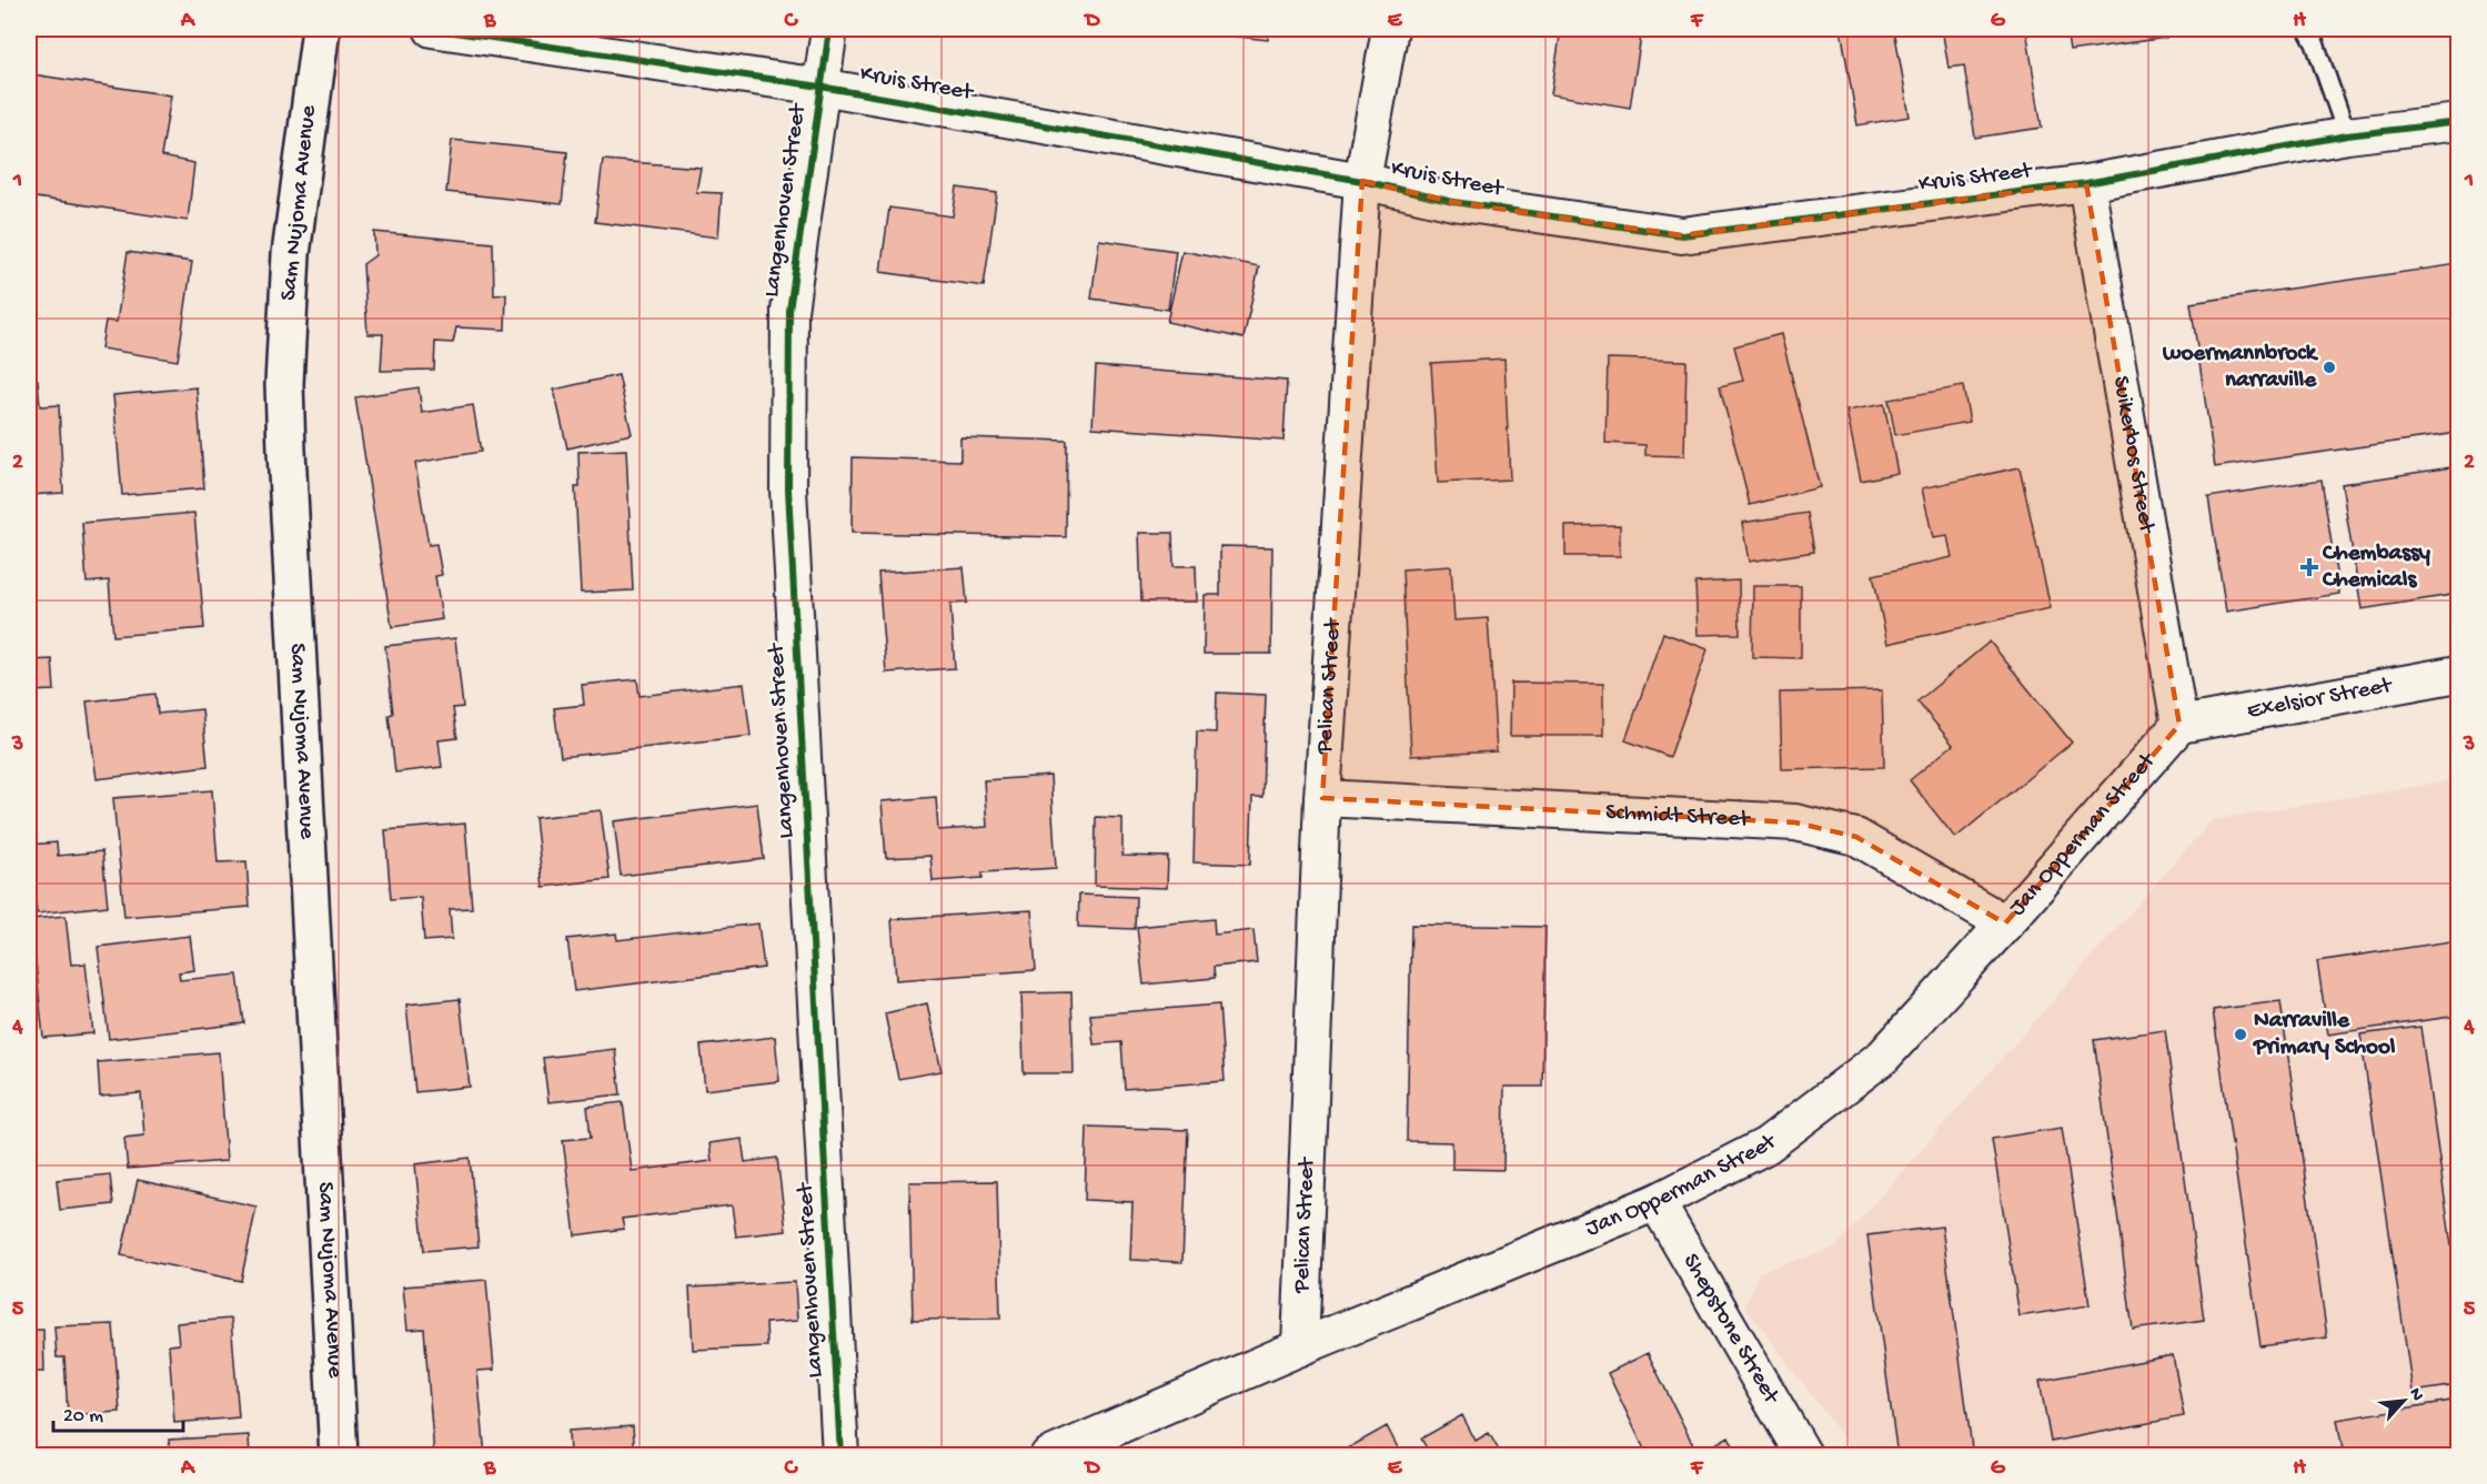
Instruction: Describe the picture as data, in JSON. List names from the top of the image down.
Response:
{
  "streets": {
    "street": [
      "Kruis Street",
      "Langenhoven Street",
      "Sam Nujoma Avenue",
      "Suikerbos Street",
      "Pelican Street",
      "Exelsior Street",
      "Schmidt Street",
      "Jan Opperman Street",
      "Shepstone Street"
    ]
  },
  "crossings": [
    ["Kruis Street", "Langenhoven Street"],
    ["Kruis Street", "Suikerbos Street"],
    ["Kruis Street", "Pelican Street"],
    ["Suikerbos Street", "Exelsior Street"],
    ["Suikerbos Street", "Jan Opperman Street"],
    ["Pelican Street", "Schmidt Street"],
    ["Pelican Street", "Jan Opperman Street"],
    ["Exelsior Street", "Jan Opperman Street"],
    ["Schmidt Street", "Jan Opperman Street"],
    ["Jan Opperman Street", "Shepstone Street"]
  ],
  "places": {
    "other": ["woermannbrock narraville", "Narraville Primary School"],
    "health": ["Chembassy Chemicals"]
  },
  "scale_bar": "20 m",
  "north": "top right",
  "grid": {
    "columns": [
      "A",
      "B",
      "C",
      "D",
      "E",
      "F",
      "G",
      "H"
    ],
    "rows": [
      "1",
      "2",
      "3",
      "4",
      "5"
    ]
  }
}
